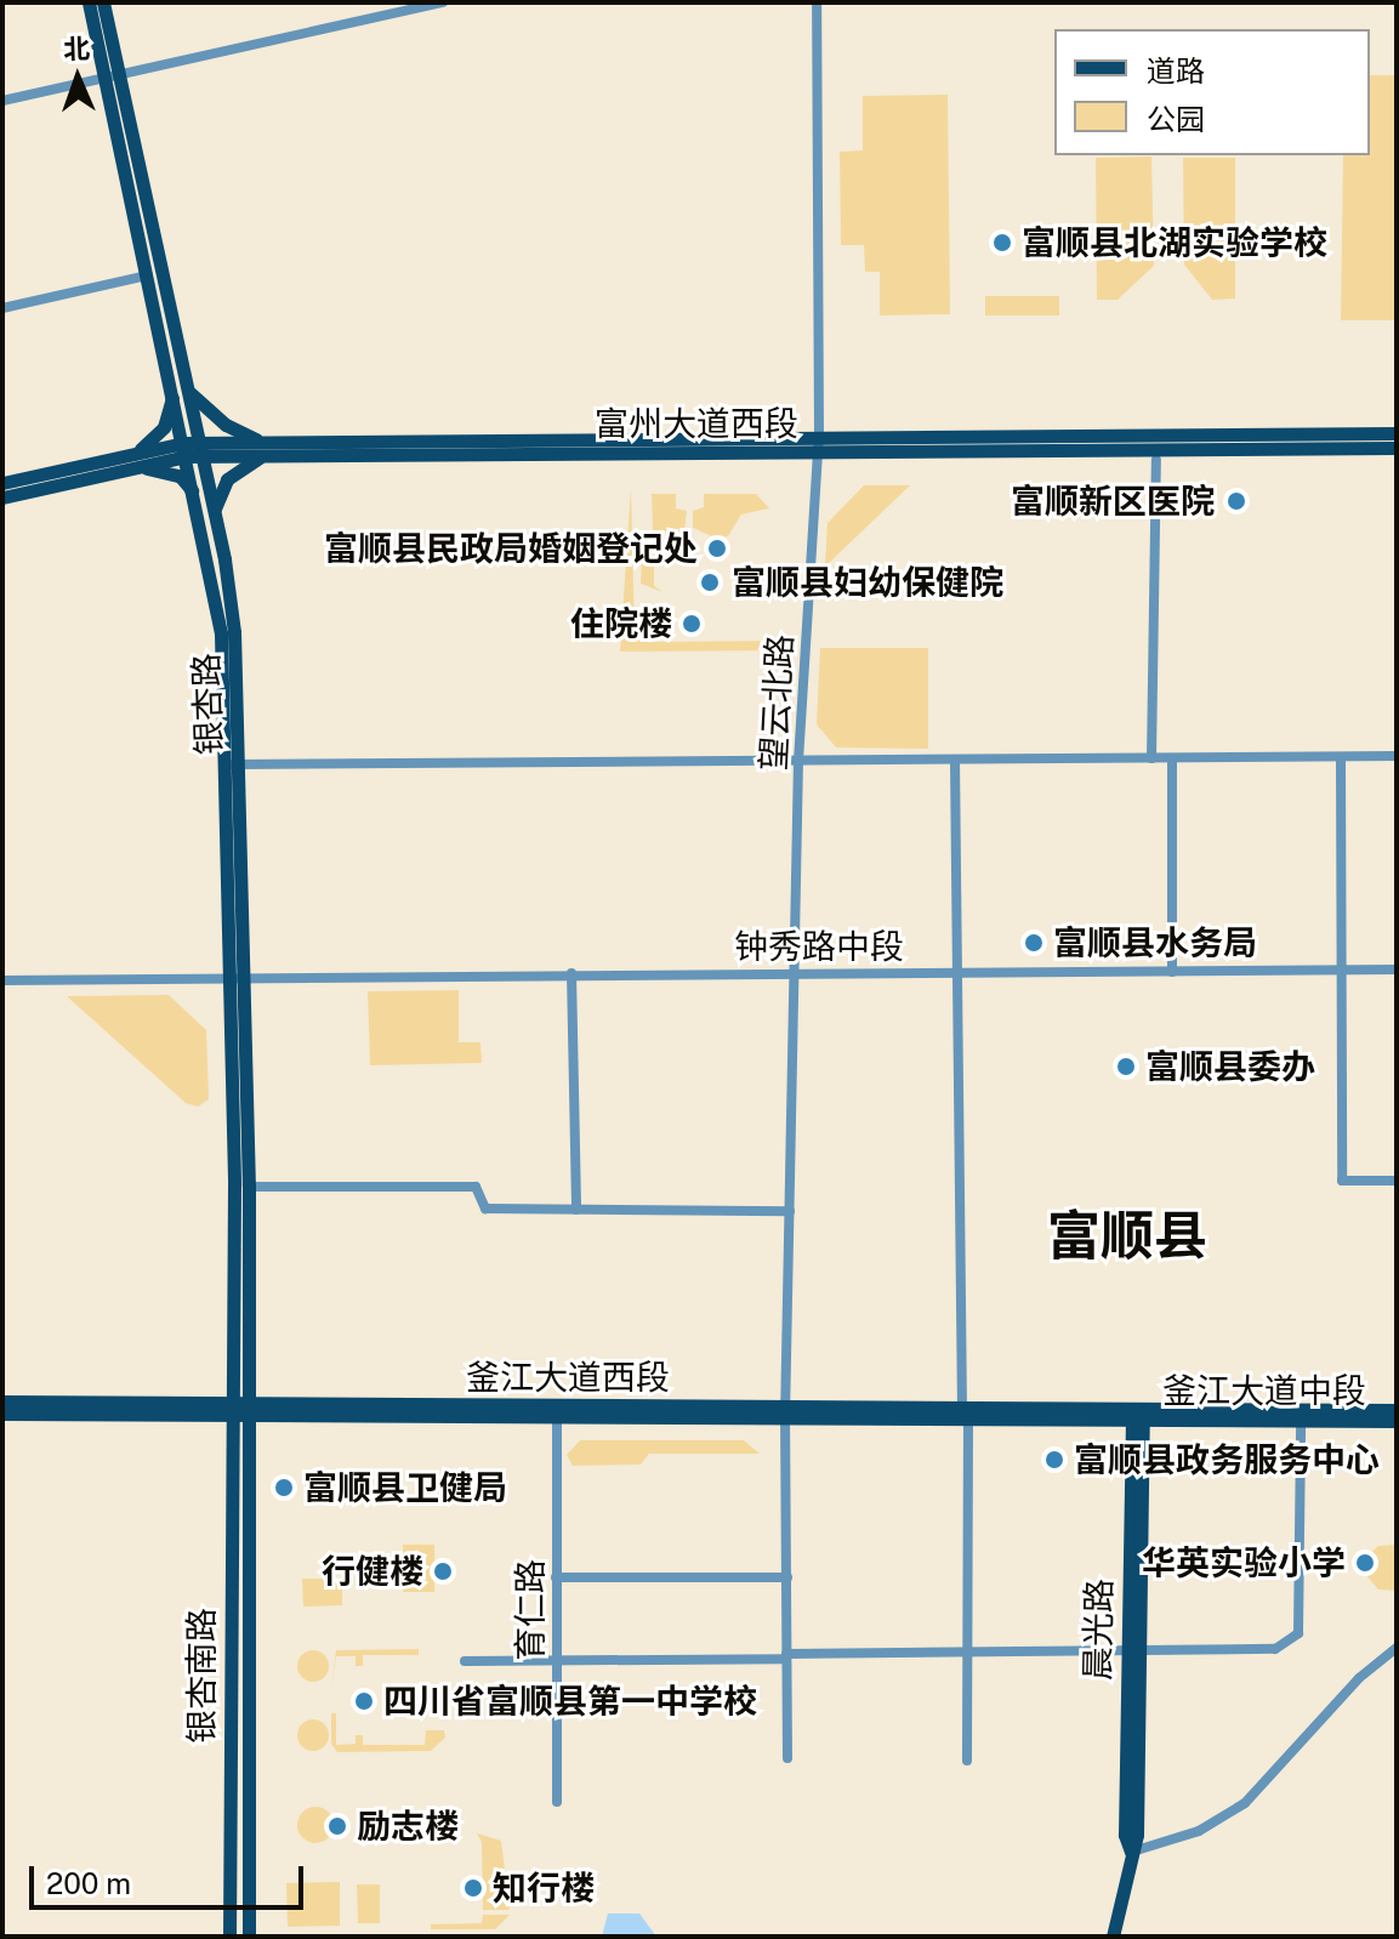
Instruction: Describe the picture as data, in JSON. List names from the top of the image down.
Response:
{
  "streets": {
    "main road": [
      "富州大道西段",
      "银杏路",
      "釜江大道西段",
      "釜江大道中段",
      "晨光路",
      "银杏南路"
    ],
    "street": ["望云北路", "钟秀路中段", "育仁路"]
  },
  "crossings": [
    ["富州大道西段", "望云北路"],
    ["富州大道西段", "银杏路"],
    ["望云北路", "钟秀路中段"],
    ["望云北路", "釜江大道西段"],
    ["银杏路", "钟秀路中段"],
    ["银杏路", "釜江大道西段"],
    ["银杏路", "银杏南路"],
    ["釜江大道西段", "釜江大道中段"],
    ["釜江大道西段", "育仁路"],
    ["釜江大道西段", "晨光路"],
    ["釜江大道西段", "银杏南路"],
    ["釜江大道中段", "晨光路"]
  ],
  "districts": ["富顺县"],
  "places": [
    "富顺县北湖实验学校",
    "富顺新区医院",
    "富顺县民政局婚姻登记处",
    "富顺县妇幼保健院",
    "住院楼",
    "富顺县水务局",
    "富顺县委办",
    "富顺县政务服务中心",
    "富顺县卫健局",
    "华英实验小学",
    "行健楼",
    "四川省富顺县第一中学校",
    "励志楼",
    "知行楼"
  ],
  "legend": ["道路", "公园"],
  "scale_bar": "200 m",
  "north": "top"
}
